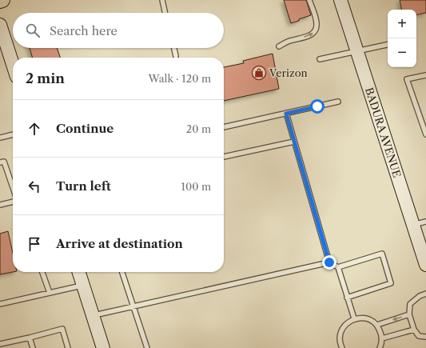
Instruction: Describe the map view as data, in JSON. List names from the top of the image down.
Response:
{
  "streets": {
    "main road": ["BADURA AVENUE"]
  },
  "places": {
    "shop": ["Verizon"]
  },
  "page": {
    "map_buttons": ["+", "−"],
    "search": "Search here",
    "heading": ["2 min", "Walk · 120 m"],
    "list": [
      ["Continue", "20 m"],
      ["Turn left", "100 m"],
      "Arrive at destination"
    ]
  }
}
